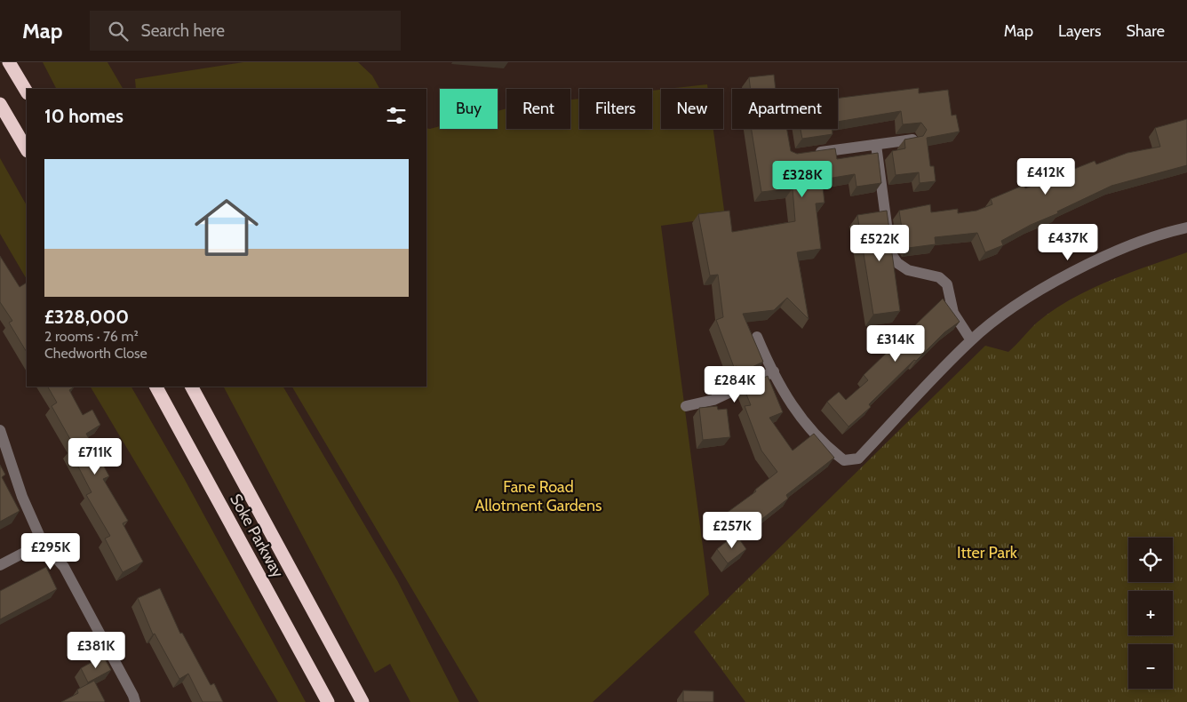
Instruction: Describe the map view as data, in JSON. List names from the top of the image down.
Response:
{
  "streets": {
    "highway": ["Soke Parkway"]
  },
  "parks": ["Fane Road Allotment Gardens", "Itter Park"],
  "page": {
    "header": "Map",
    "search": "Search here",
    "nav": ["Map", "Layers", "Share"],
    "chip": [
      "Buy",
      "Rent",
      "Filters",
      "New",
      "Apartment"
    ],
    "heading": "10 homes",
    "list": [
      {
        "name": "£328,000",
        "note": "2 rooms · 76 m² · Chedworth Close"
      }
    ],
    "price": [
      "£412K",
      "£328K",
      "£437K",
      "£522K",
      "£314K",
      "£284K",
      "£711K",
      "£257K",
      "£295K",
      "£381K"
    ],
    "map_buttons": ["+", "−"]
  }
}
